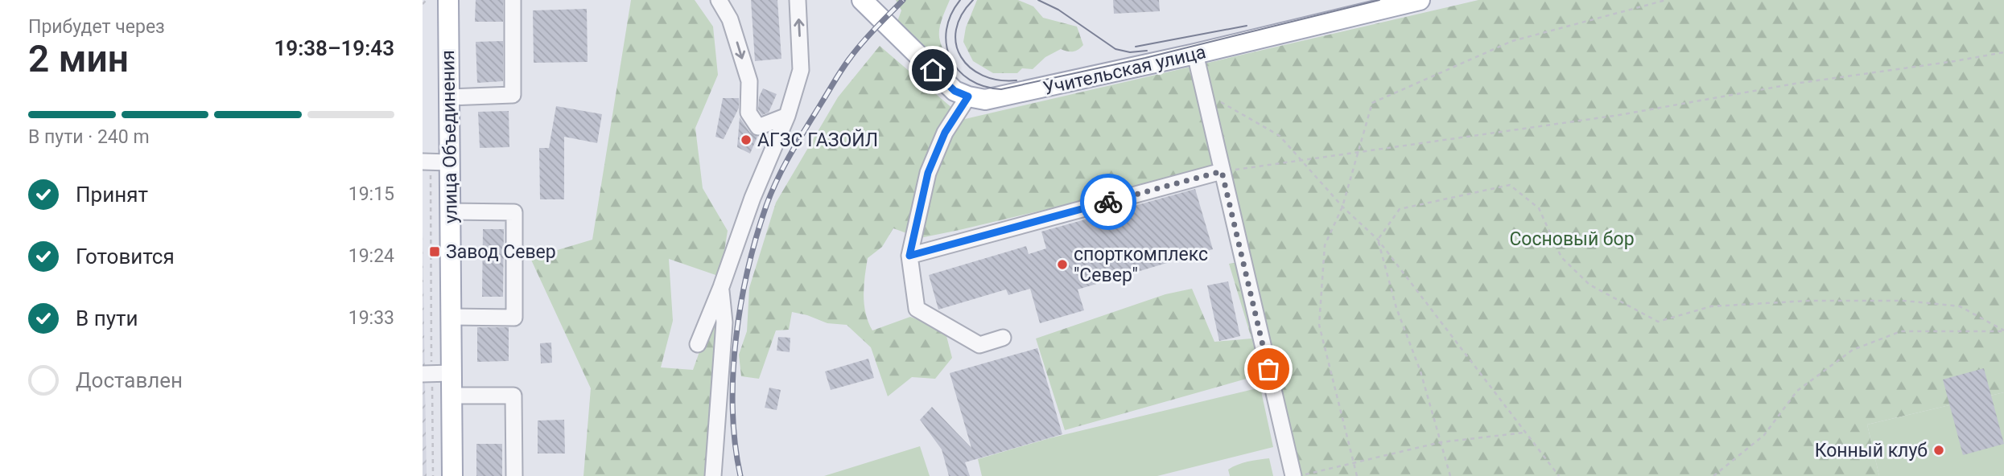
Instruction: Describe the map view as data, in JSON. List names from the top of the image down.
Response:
{
  "streets": {
    "main road": ["Учительская улица", "улица Объединения"]
  },
  "parks": ["Сосновый бор"],
  "places": {
    "other": ["АГЗС ГАЗОЙЛ", "спорткомплекс \"Север\"", "Конный клуб"],
    "transit": ["Завод Север"]
  },
  "page": {
    "heading": ["2 мин", "Прибудет через", "19:38–19:43"],
    "bar": "В пути · 240 m",
    "list": [
      ["Принят", "19:15"],
      ["Готовится", "19:24"],
      ["В пути", "19:33"],
      "Доставлен"
    ]
  }
}
